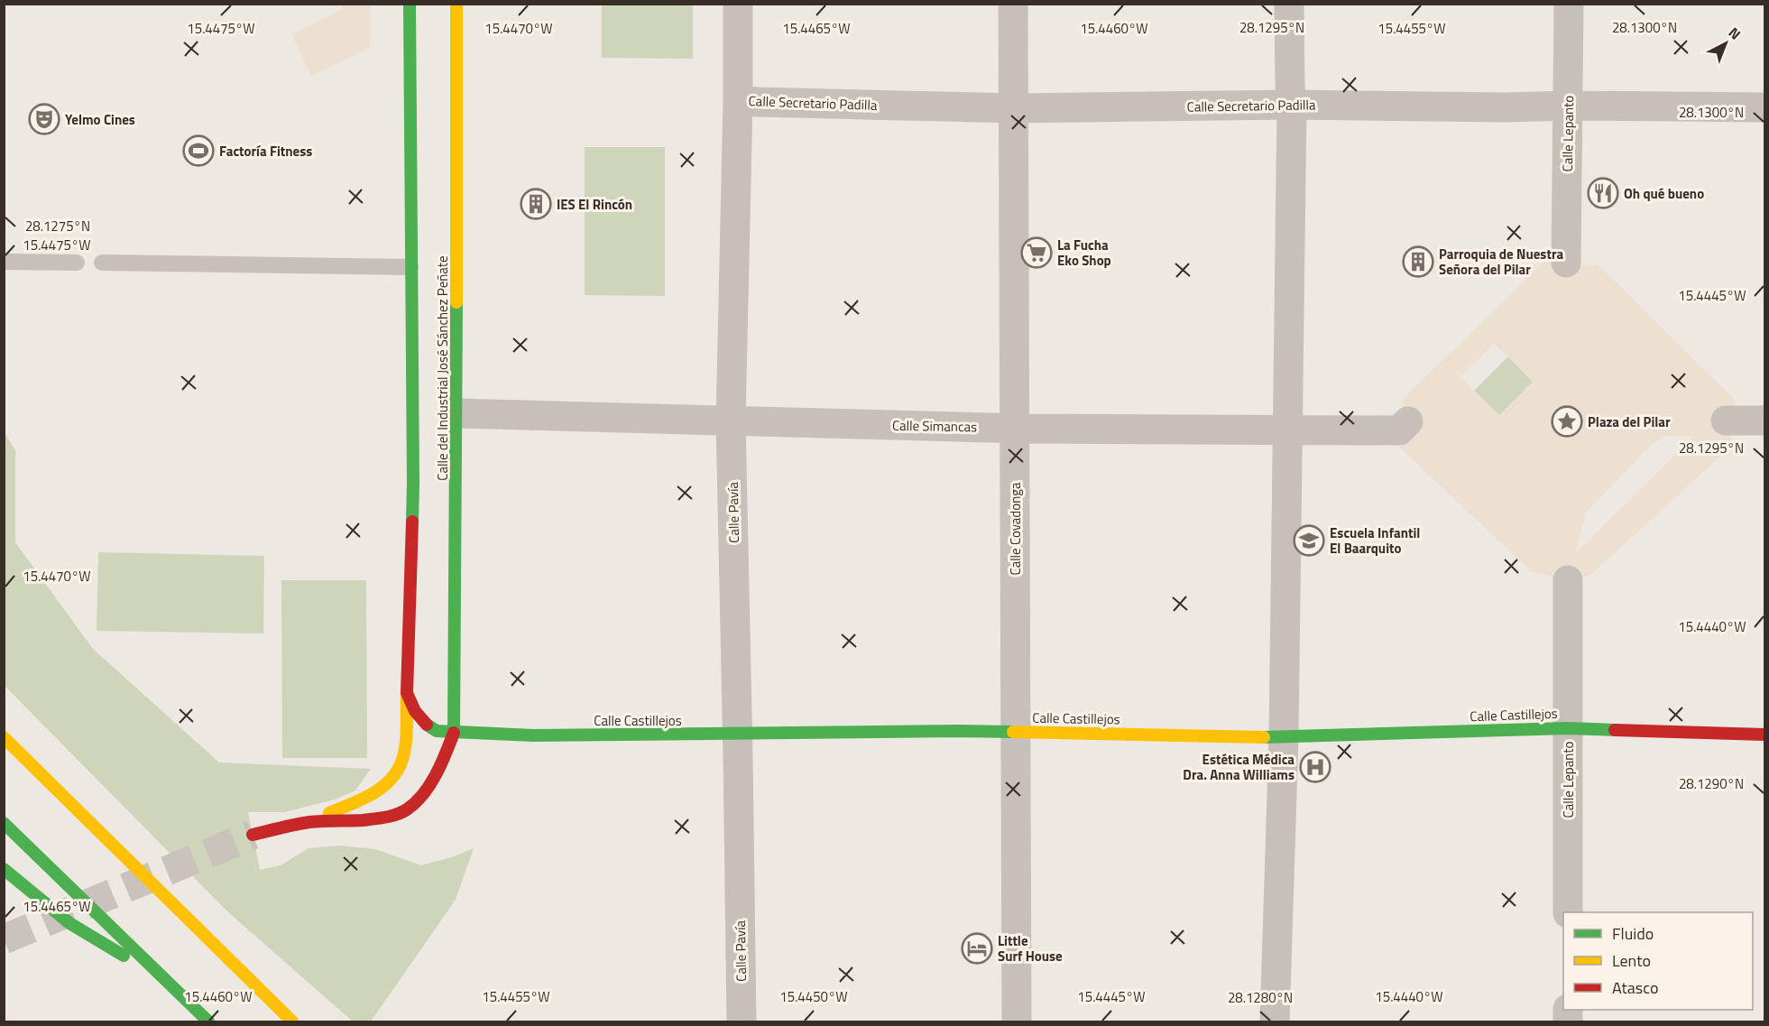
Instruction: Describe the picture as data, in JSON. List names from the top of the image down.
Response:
{
  "streets": {
    "main road": ["Calle del Industrial José Sánchez Peñate", "Calle Castillejos"],
    "street": [
      "Calle Secretario Padilla",
      "Calle Lepanto",
      "Calle Simancas",
      "Calle Pavía",
      "Calle Covadonga"
    ]
  },
  "crossings": [
    ["Calle Secretario Padilla", "Calle Lepanto"],
    ["Calle Secretario Padilla", "Calle Pavía"],
    ["Calle Secretario Padilla", "Calle Covadonga"],
    ["Calle Lepanto", "Calle Castillejos"],
    ["Calle del Industrial José Sánchez Peñate", "Calle Simancas"],
    ["Calle del Industrial José Sánchez Peñate", "Calle Castillejos"],
    ["Calle Simancas", "Calle Pavía"],
    ["Calle Simancas", "Calle Covadonga"],
    ["Calle Pavía", "Calle Castillejos"],
    ["Calle Covadonga", "Calle Castillejos"]
  ],
  "places": {
    "theatre": ["Yelmo Cines"],
    "sports": ["Factoría Fitness"],
    "restaurant": ["Oh qué bueno"],
    "building": ["IES El Rincón", "Parroquia de Nuestra Señora del Pilar"],
    "supermarket": ["La Fucha Eko Shop"],
    "place": ["Plaza del Pilar"],
    "school or university": ["Escuela Infantil El Baarquito"],
    "hospital": ["Estética Médica Dra. Anna Williams"],
    "hotel": ["Little Surf House"]
  },
  "legend": ["Fluido", "Lento", "Atasco"],
  "north": "top right",
  "coordinates": [
    "28.1300°N",
    "28.1295°N",
    "15.4475°W",
    "15.4470°W",
    "15.4465°W",
    "15.4460°W",
    "15.4455°W",
    "28.1275°N",
    "15.4445°W",
    "15.4440°W",
    "28.1290°N",
    "15.4450°W",
    "28.1280°N"
  ]
}
